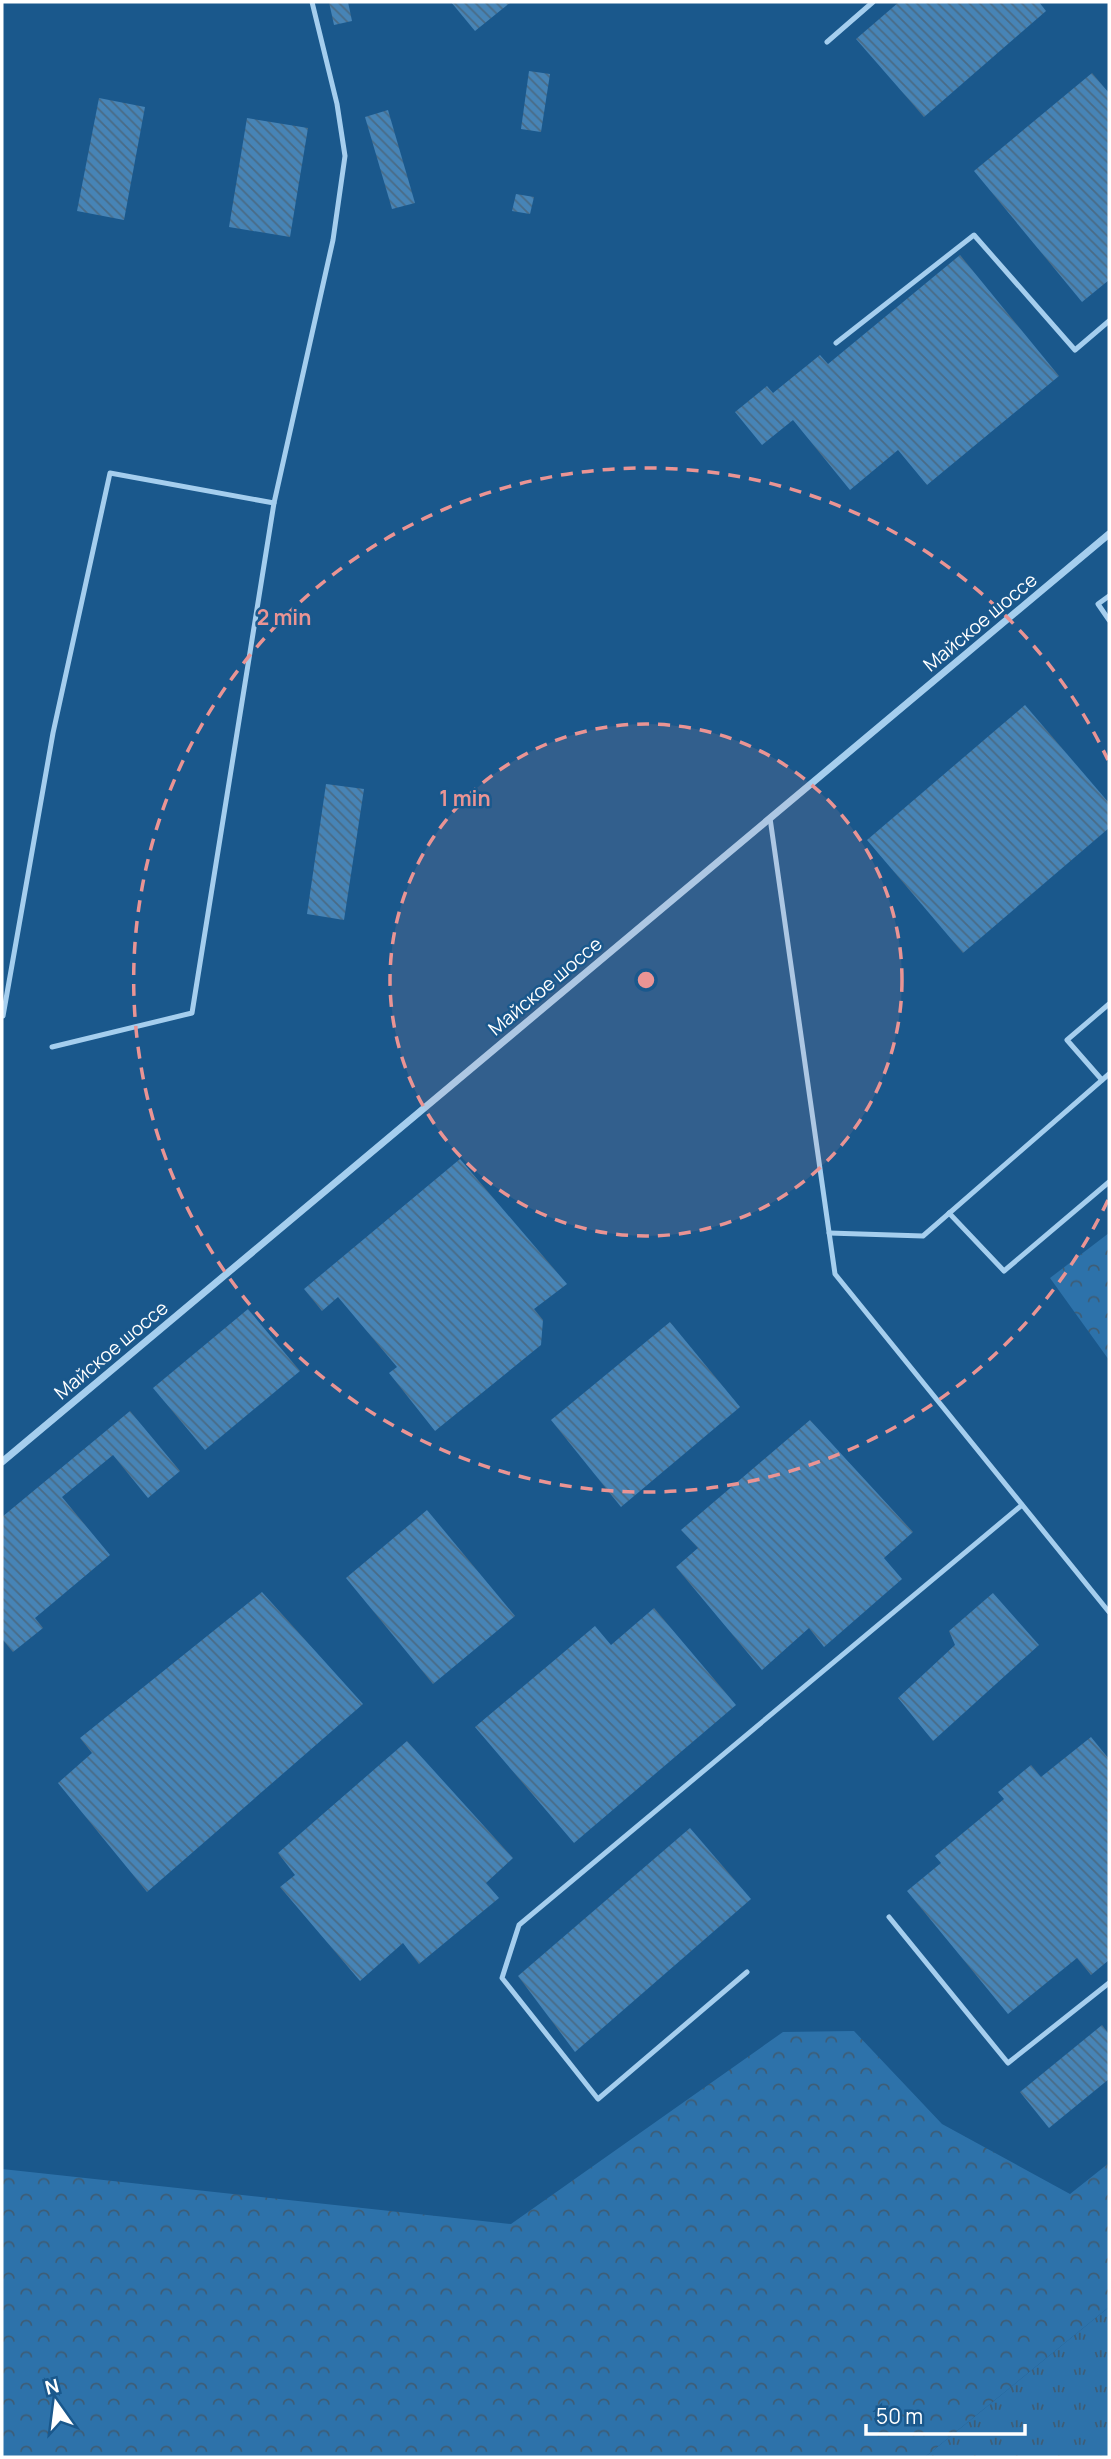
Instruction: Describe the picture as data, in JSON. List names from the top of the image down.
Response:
{
  "streets": {
    "street": ["Майское шоссе"]
  },
  "scale_bar": "50 m",
  "north": "top",
  "rings": ["2 min", "1 min"]
}
